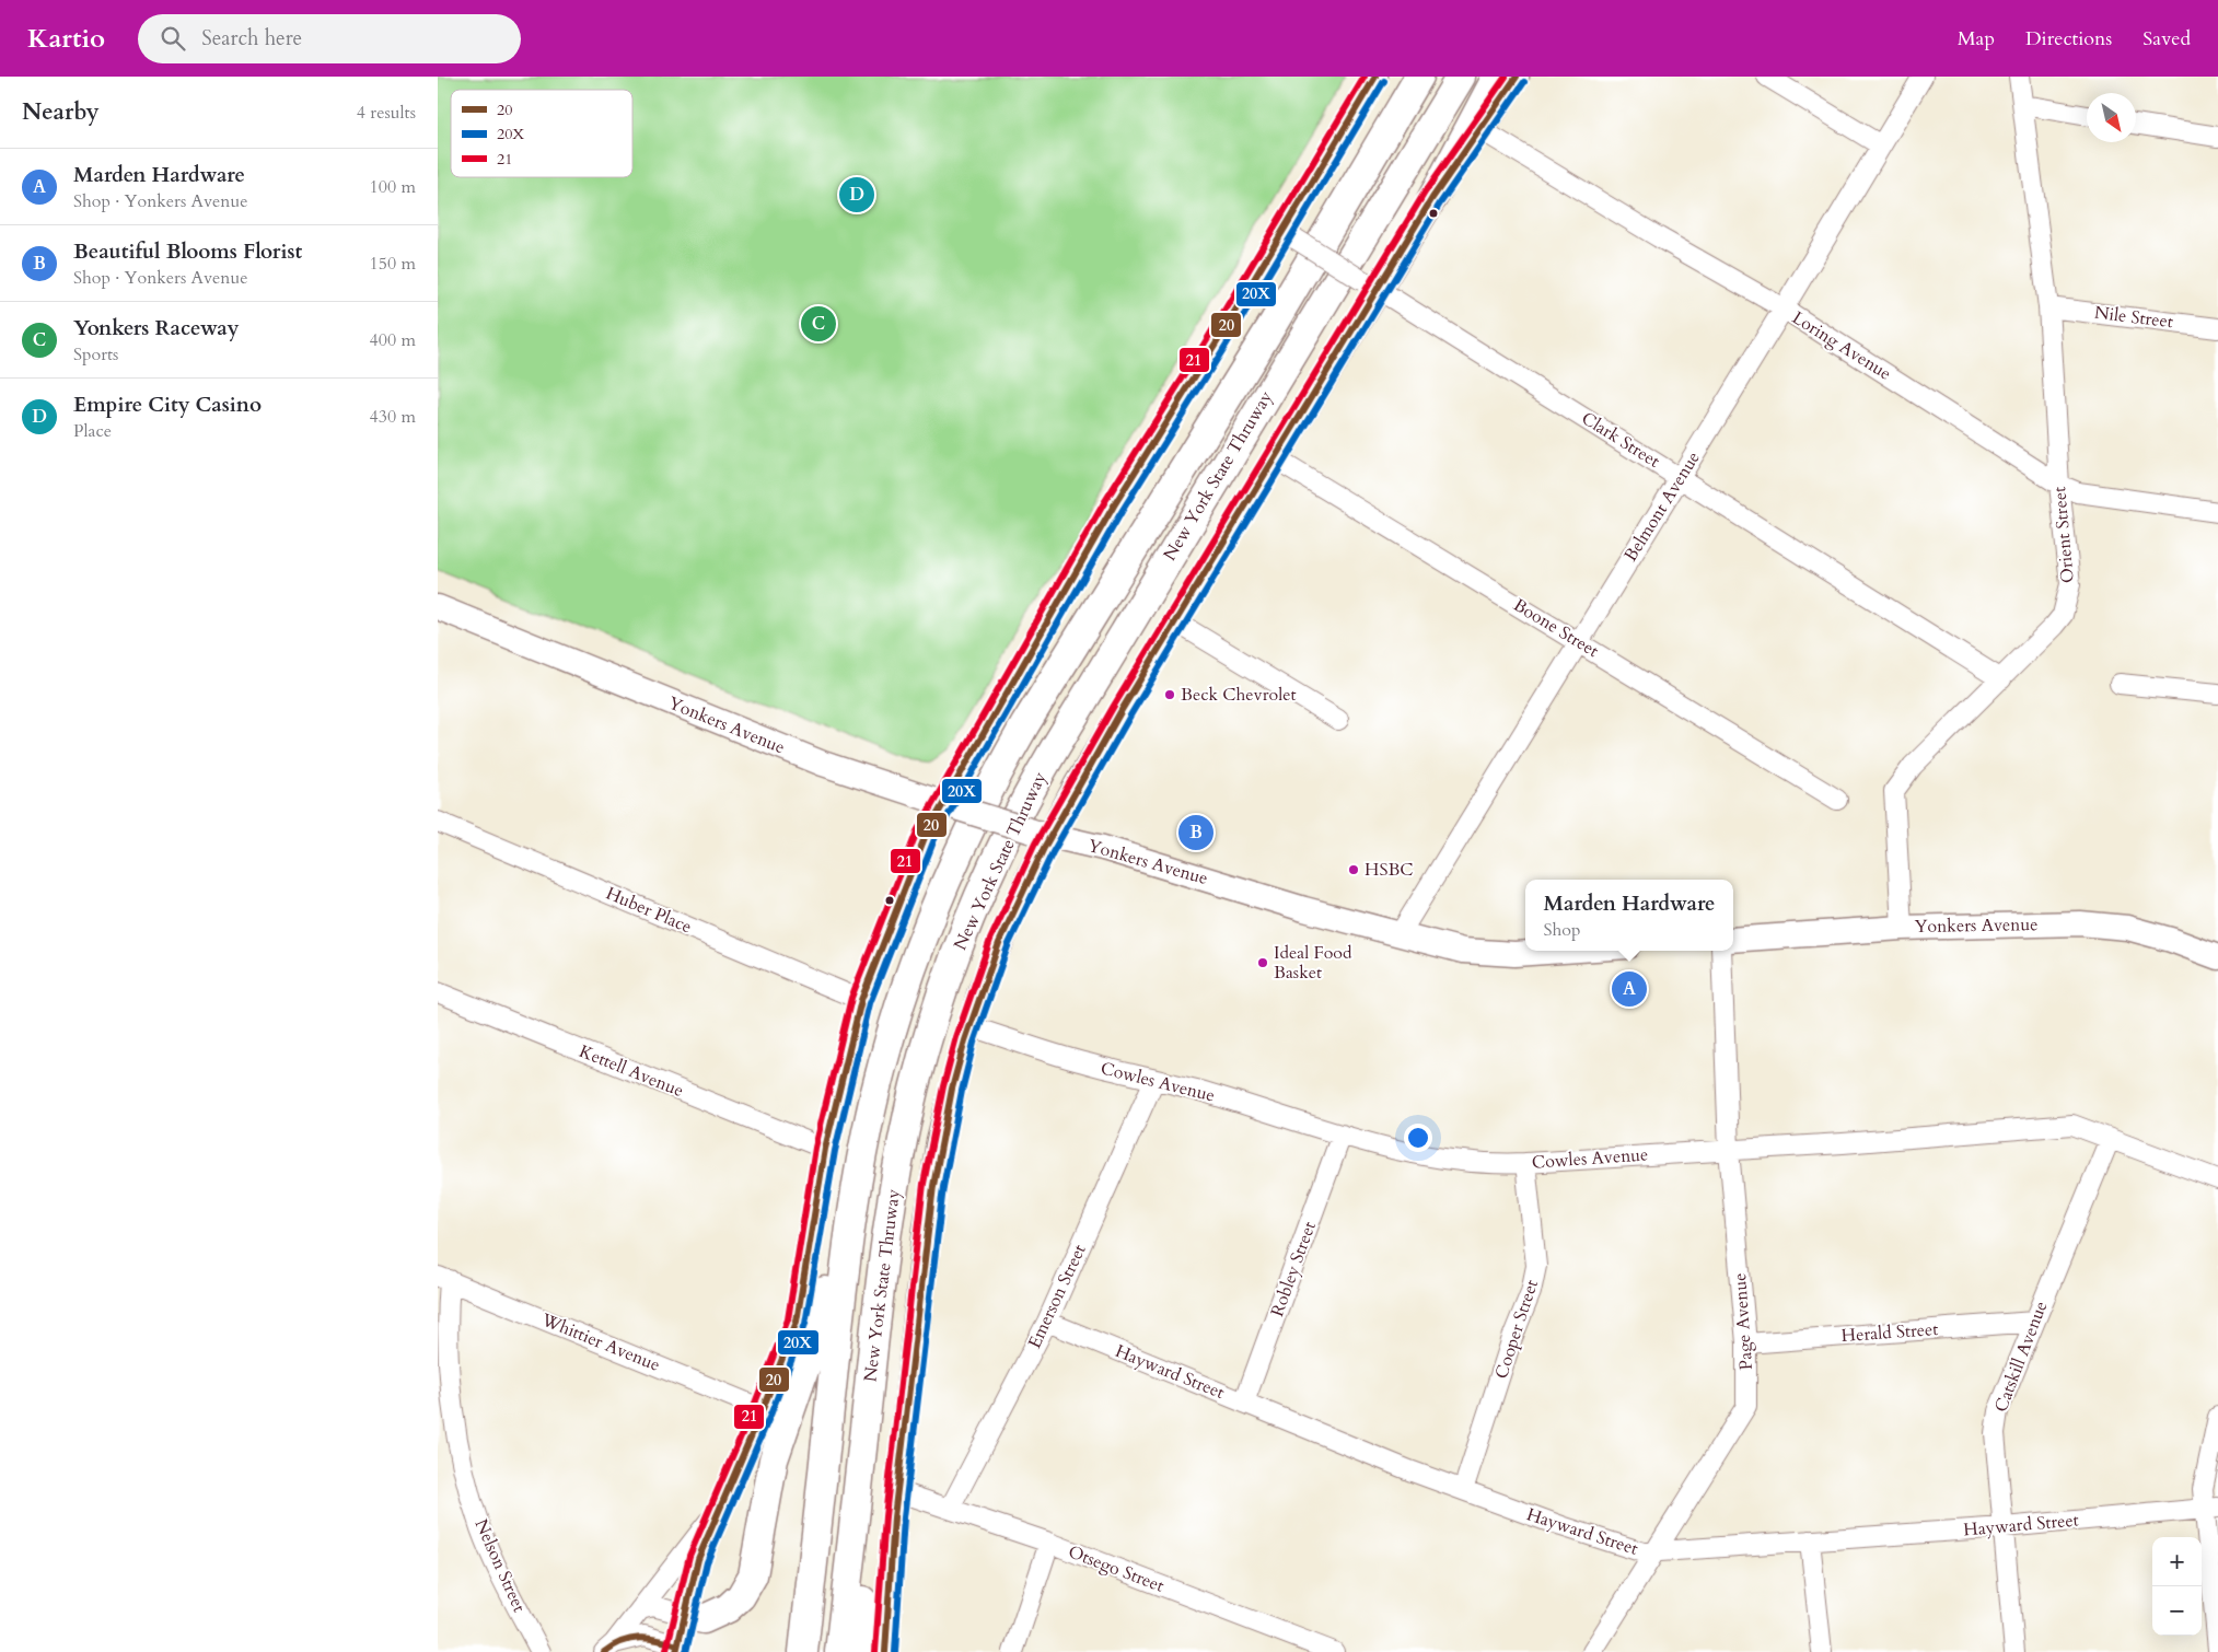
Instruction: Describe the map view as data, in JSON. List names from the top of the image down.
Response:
{
  "streets": {
    "highway": ["New York State Thruway"],
    "main road": ["Yonkers Avenue"],
    "street": [
      "Nile Street",
      "Loring Avenue",
      "Clark Street",
      "Belmont Avenue",
      "Orient Street",
      "Boone Street",
      "Huber Place",
      "Kettell Avenue",
      "Cowles Avenue",
      "Robley Street",
      "Emerson Street",
      "Page Avenue",
      "Cooper Street",
      "Herald Street",
      "Whittier Avenue",
      "Catskill Avenue",
      "Hayward Street",
      "Nelson Street",
      "Otsego Street"
    ]
  },
  "crossings": [
    ["Nile Street", "Orient Street"],
    ["Loring Avenue", "Belmont Avenue"],
    ["Loring Avenue", "Orient Street"],
    ["Clark Street", "Belmont Avenue"],
    ["Clark Street", "Orient Street"],
    ["Belmont Avenue", "Boone Street"],
    ["Belmont Avenue", "Yonkers Avenue"],
    ["Orient Street", "Yonkers Avenue"],
    ["Cowles Avenue", "Robley Street"],
    ["Cowles Avenue", "Emerson Street"],
    ["Cowles Avenue", "Page Avenue"],
    ["Cowles Avenue", "Cooper Street"],
    ["Cowles Avenue", "Catskill Avenue"],
    ["Robley Street", "Hayward Street"],
    ["Emerson Street", "Hayward Street"],
    ["Emerson Street", "Otsego Street"],
    ["Page Avenue", "Herald Street"],
    ["Page Avenue", "Hayward Street"],
    ["Cooper Street", "Hayward Street"],
    ["Herald Street", "Catskill Avenue"],
    ["Whittier Avenue", "Nelson Street"],
    ["Catskill Avenue", "Hayward Street"]
  ],
  "places": ["Beck Chevrolet", "HSBC", "Ideal Food Basket"],
  "lines": ["transit line 20", "transit line 21", "transit line 20X"],
  "legend": ["20", "20X", "21"],
  "north": "bottom right",
  "page": {
    "header": "Kartio",
    "search": "Search here",
    "nav": ["Map", "Directions", "Saved"],
    "heading": ["Nearby", "4 results"],
    "list": [
      {
        "mark": "A",
        "name": "Marden Hardware",
        "note": "Shop · Yonkers Avenue",
        "value": "100 m"
      },
      {
        "mark": "B",
        "name": "Beautiful Blooms Florist",
        "note": "Shop · Yonkers Avenue",
        "value": "150 m"
      },
      {
        "mark": "C",
        "name": "Yonkers Raceway",
        "note": "Sports",
        "value": "400 m"
      },
      {
        "mark": "D",
        "name": "Empire City Casino",
        "note": "Place",
        "value": "430 m"
      }
    ],
    "pins": [
      "D",
      "C",
      "B",
      "A"
    ],
    "popup": ["Marden Hardware", "Shop"],
    "map_buttons": ["+", "−"]
  }
}
